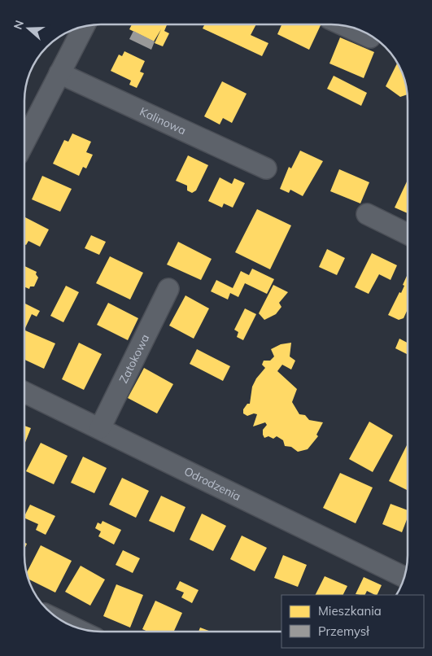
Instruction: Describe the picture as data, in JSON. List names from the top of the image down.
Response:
{
  "streets": {
    "street": ["Kalinowa", "Zatokowa", "Odrodzenia"]
  },
  "crossings": [
    ["Zatokowa", "Odrodzenia"]
  ],
  "legend": ["Mieszkania", "Przemysł"],
  "north": "left"
}
